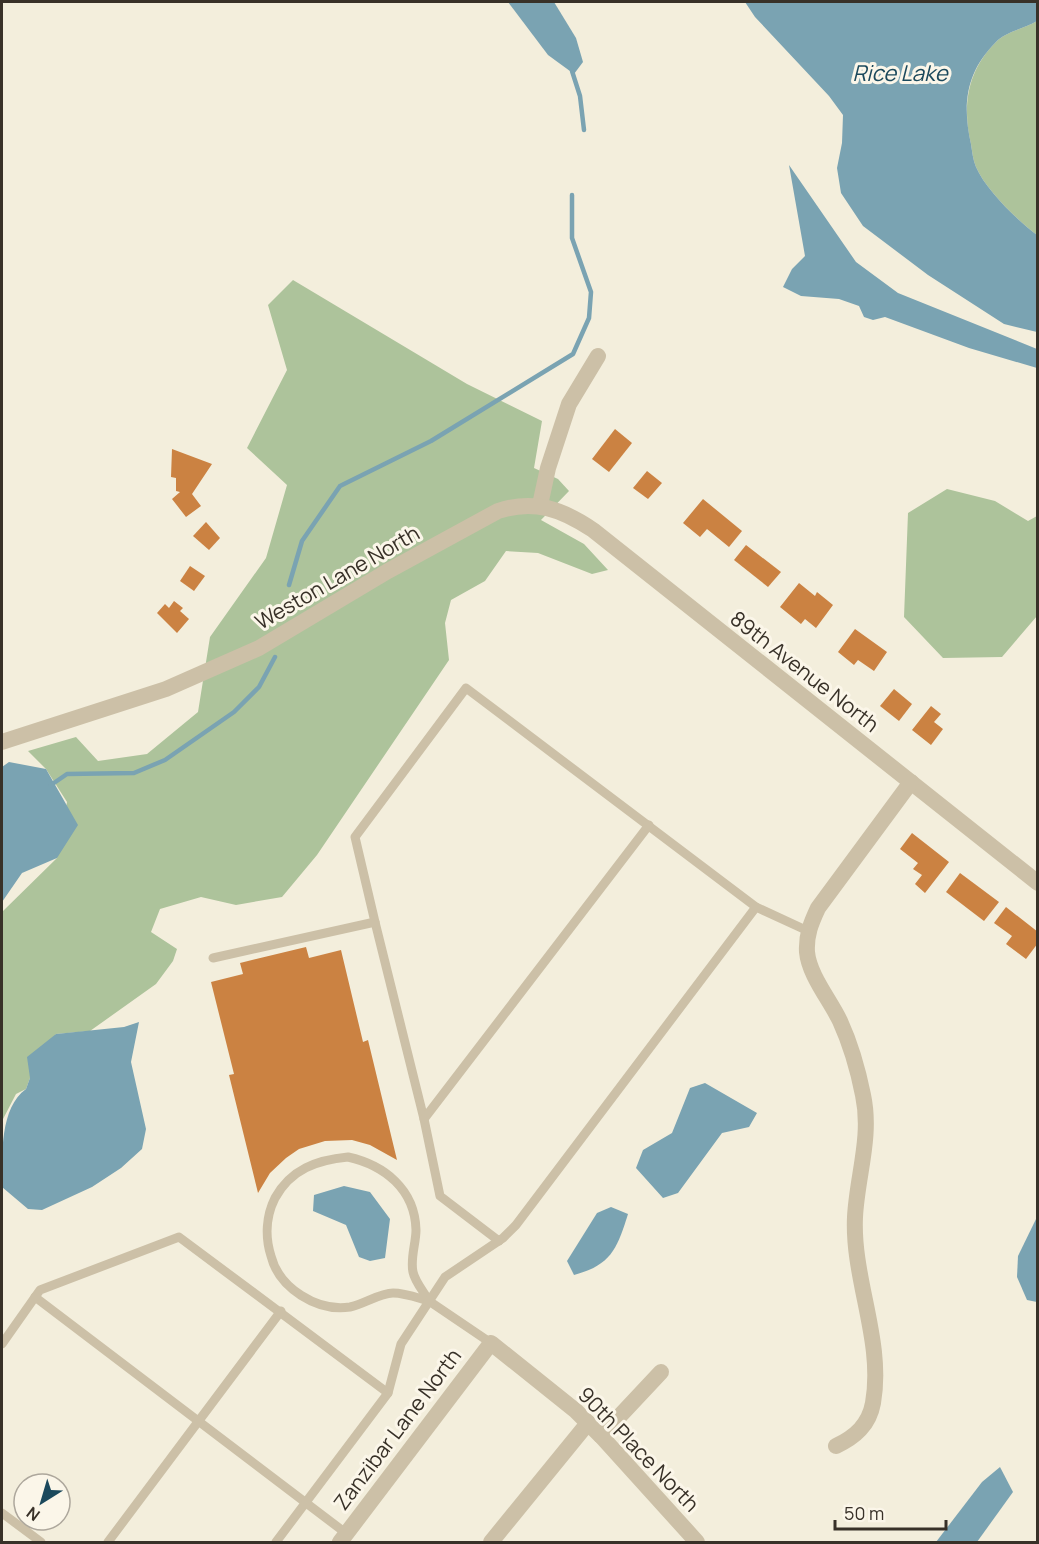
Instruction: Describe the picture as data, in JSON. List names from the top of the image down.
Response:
{
  "streets": {
    "street": [
      "Weston Lane North",
      "89th Avenue North",
      "Zanzibar Lane North",
      "90th Place North"
    ]
  },
  "crossings": [
    ["Weston Lane North", "89th Avenue North"],
    ["Zanzibar Lane North", "90th Place North"]
  ],
  "water": ["Rice Lake"],
  "scale_bar": "50 m",
  "north": "bottom left"
}
